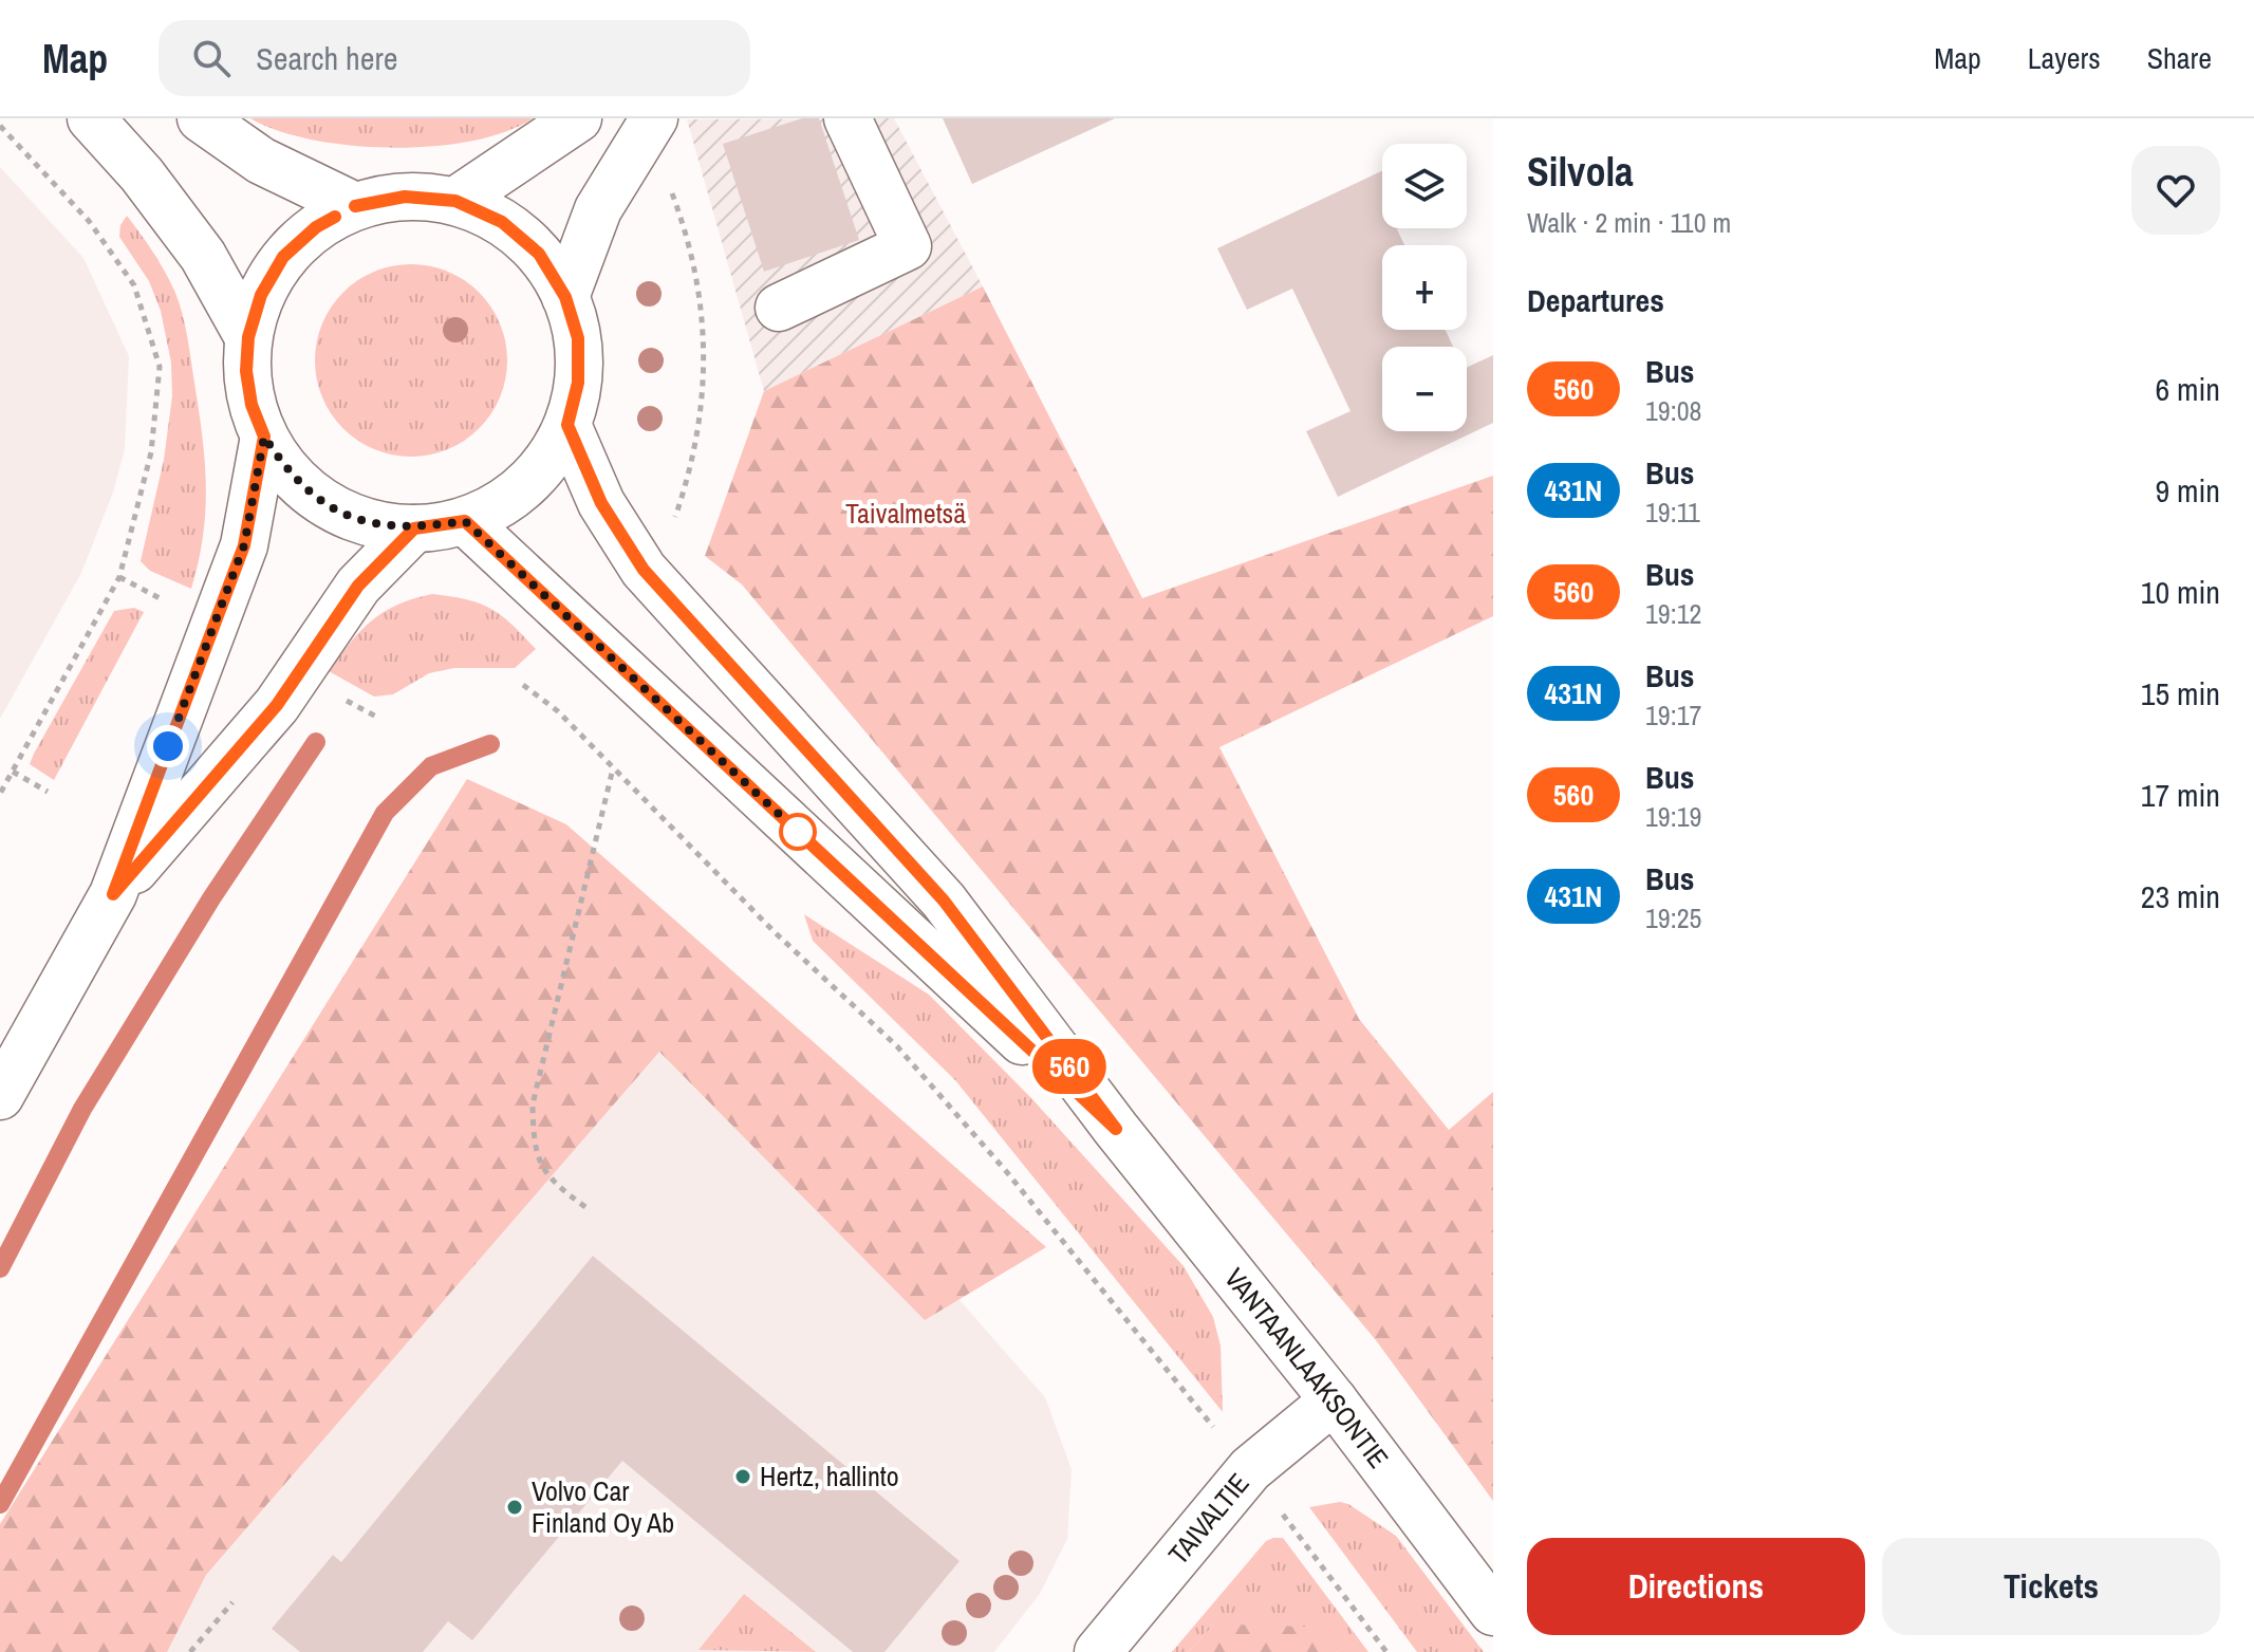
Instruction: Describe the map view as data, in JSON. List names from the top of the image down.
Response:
{
  "streets": {
    "street": ["VANTAANLAAKSONTIE", "TAIVALTIE"]
  },
  "crossings": [
    ["VANTAANLAAKSONTIE", "TAIVALTIE"]
  ],
  "parks": ["Taivalmetsä"],
  "places": ["Hertz, hallinto", "Volvo Car Finland Oy Ab"],
  "lines": ["bus line 560"],
  "page": {
    "header": "Map",
    "search": "Search here",
    "nav": ["Map", "Layers", "Share"],
    "on_map": "560",
    "heading": [
      ["Silvola", "Walk · 2 min · 110 m"],
      "Departures"
    ],
    "map_buttons": ["+", "−"],
    "list": [
      {
        "mark": "560",
        "name": "Bus",
        "note": "19:08",
        "value": "6 min"
      },
      {
        "mark": "431N",
        "name": "Bus",
        "note": "19:11",
        "value": "9 min"
      },
      {
        "mark": "560",
        "name": "Bus",
        "note": "19:12",
        "value": "10 min"
      },
      {
        "mark": "431N",
        "name": "Bus",
        "note": "19:17",
        "value": "15 min"
      },
      {
        "mark": "560",
        "name": "Bus",
        "note": "19:19",
        "value": "17 min"
      },
      {
        "mark": "431N",
        "name": "Bus",
        "note": "19:25",
        "value": "23 min"
      }
    ],
    "buttons": ["Directions", "Tickets"]
  }
}
